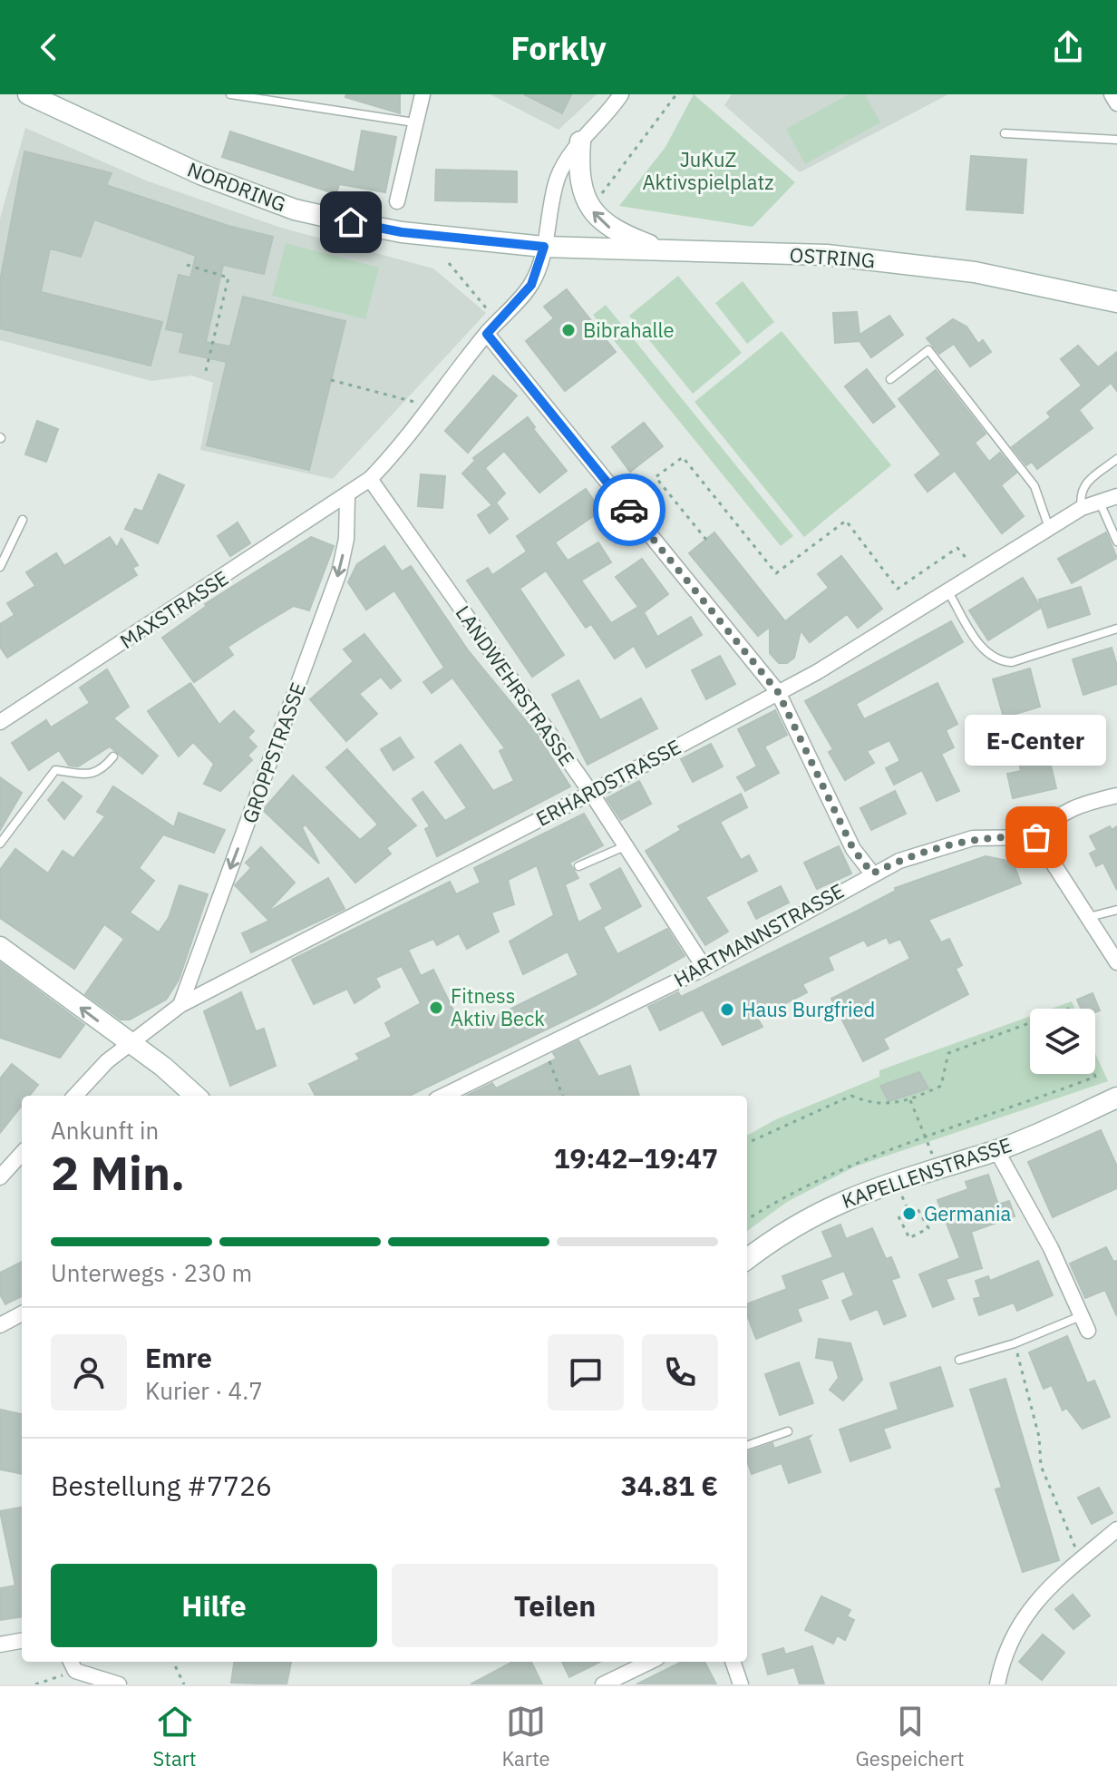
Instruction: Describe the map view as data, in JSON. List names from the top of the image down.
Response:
{
  "streets": {
    "main road": ["NORDRING", "OSTRING", "KAPELLENSTRASSE"],
    "street": [
      "MAXSTRASSE",
      "LANDWEHRSTRASSE",
      "GROPPSTRASSE",
      "ERHARDSTRASSE",
      "HARTMANNSTRASSE"
    ]
  },
  "crossings": [
    ["NORDRING", "OSTRING"],
    ["NORDRING", "MAXSTRASSE"],
    ["OSTRING", "MAXSTRASSE"],
    ["MAXSTRASSE", "LANDWEHRSTRASSE"],
    ["MAXSTRASSE", "GROPPSTRASSE"],
    ["LANDWEHRSTRASSE", "ERHARDSTRASSE"],
    ["LANDWEHRSTRASSE", "HARTMANNSTRASSE"],
    ["GROPPSTRASSE", "ERHARDSTRASSE"]
  ],
  "one_way": ["GROPPSTRASSE"],
  "parks": ["JuKuZ Aktivspielplatz"],
  "places": [
    "Bibrahalle",
    "E-Center",
    "Fitness Aktiv Beck",
    "Haus Burgfried",
    "Germania"
  ],
  "page": {
    "header": "Forkly",
    "bubble": "E-Center",
    "heading": ["2 Min.", "Ankunft in", "19:42–19:47"],
    "panel": [
      "Emre",
      "Kurier · 4.7",
      "Bestellung #7726",
      "34.81 €"
    ],
    "bar": "Unterwegs · 230 m",
    "buttons": ["Hilfe", "Teilen"],
    "tabs": ["Start", "Karte", "Gespeichert"]
  }
}
